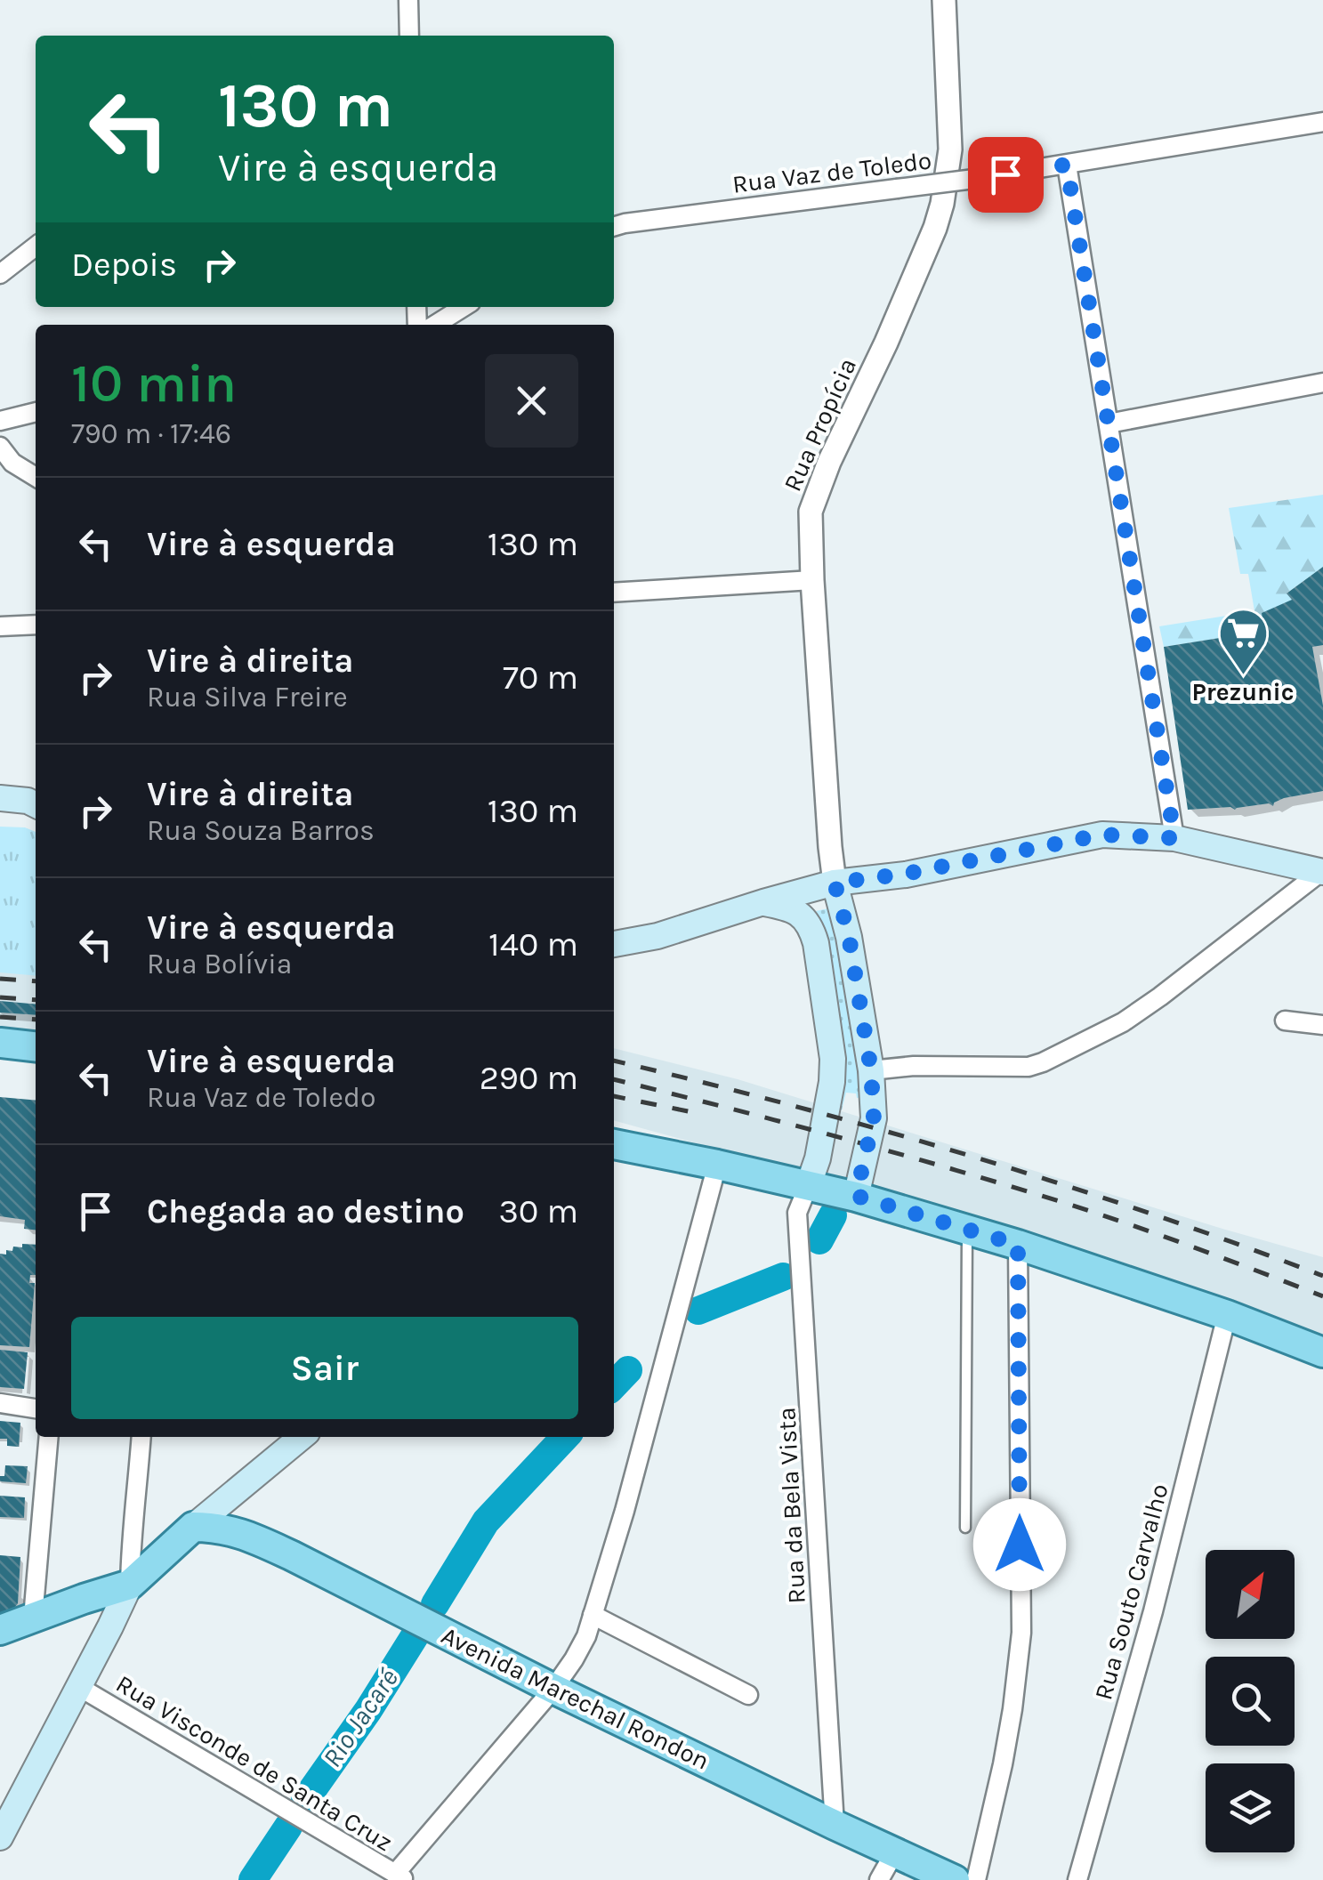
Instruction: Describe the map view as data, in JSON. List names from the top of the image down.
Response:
{
  "streets": {
    "main road": ["Avenida Marechal Rondon"],
    "street": [
      "Rua Vaz de Toledo",
      "Rua Propícia",
      "Rua da Bela Vista",
      "Rua Souto Carvalho",
      "Rua Visconde de Santa Cruz"
    ]
  },
  "crossings": [
    ["Rua da Bela Vista", "Avenida Marechal Rondon"]
  ],
  "water": ["Rio Jacaré"],
  "places": {
    "supermarket": ["Prezunic"]
  },
  "north": "top right",
  "page": {
    "turn": ["130 m", "Vire à esquerda"],
    "then": "Depois",
    "heading": ["10 min", "790 m · 17:46"],
    "list": [
      {
        "name": "Vire à esquerda",
        "value": "130 m"
      },
      {
        "name": "Vire à direita",
        "note": "Rua Silva Freire",
        "value": "70 m"
      },
      {
        "name": "Vire à direita",
        "note": "Rua Souza Barros",
        "value": "130 m"
      },
      {
        "name": "Vire à esquerda",
        "note": "Rua Bolívia",
        "value": "140 m"
      },
      {
        "name": "Vire à esquerda",
        "note": "Rua Vaz de Toledo",
        "value": "290 m"
      },
      {
        "name": "Chegada ao destino",
        "value": "30 m"
      }
    ],
    "buttons": "Sair"
  }
}
